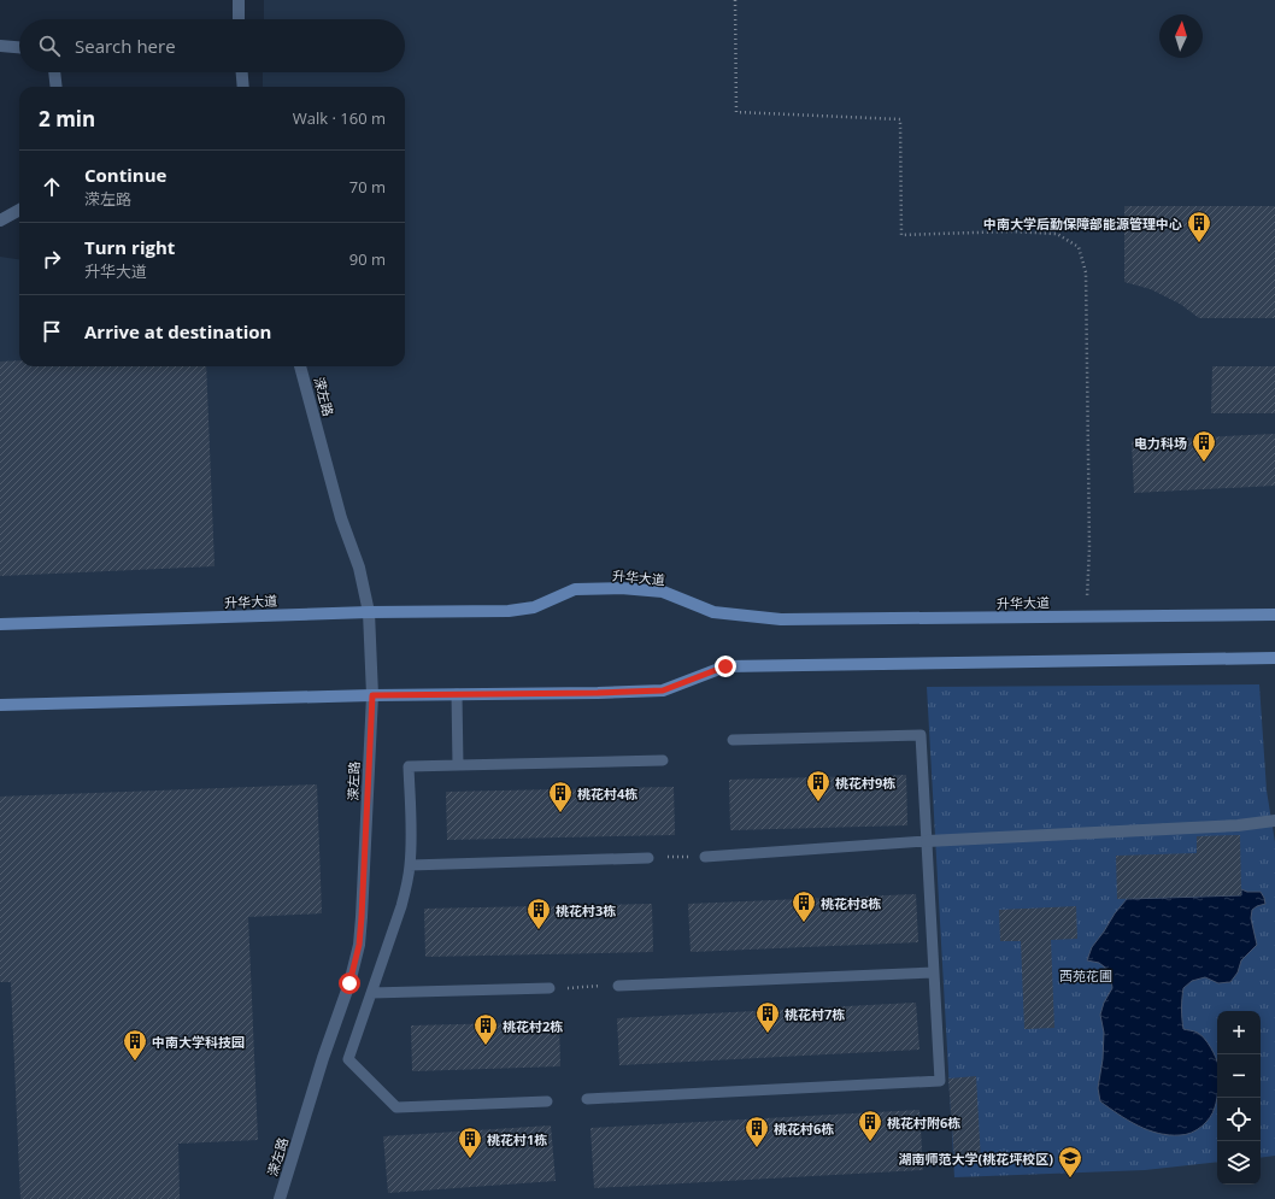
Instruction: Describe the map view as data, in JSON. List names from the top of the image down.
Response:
{
  "streets": {
    "street": ["溁左路", "升华大道"]
  },
  "crossings": [
    ["溁左路", "升华大道"]
  ],
  "parks": ["西苑花圃"],
  "places": {
    "building": [
      "中南大学后勤保障部能源管理中心",
      "电力科场",
      "桃花村9栋",
      "桃花村4栋",
      "桃花村8栋",
      "桃花村3栋",
      "桃花村7栋",
      "桃花村2栋",
      "中南大学科技园",
      "桃花村附6栋",
      "桃花村6栋",
      "桃花村1栋"
    ],
    "school or university": ["湖南师范大学(桃花坪校区)"]
  },
  "north": "top",
  "page": {
    "search": "Search here",
    "heading": ["2 min", "Walk · 160 m"],
    "list": [
      ["Continue", "溁左路", "70 m"],
      ["Turn right", "升华大道", "90 m"],
      "Arrive at destination"
    ],
    "map_buttons": ["+", "−"]
  }
}
